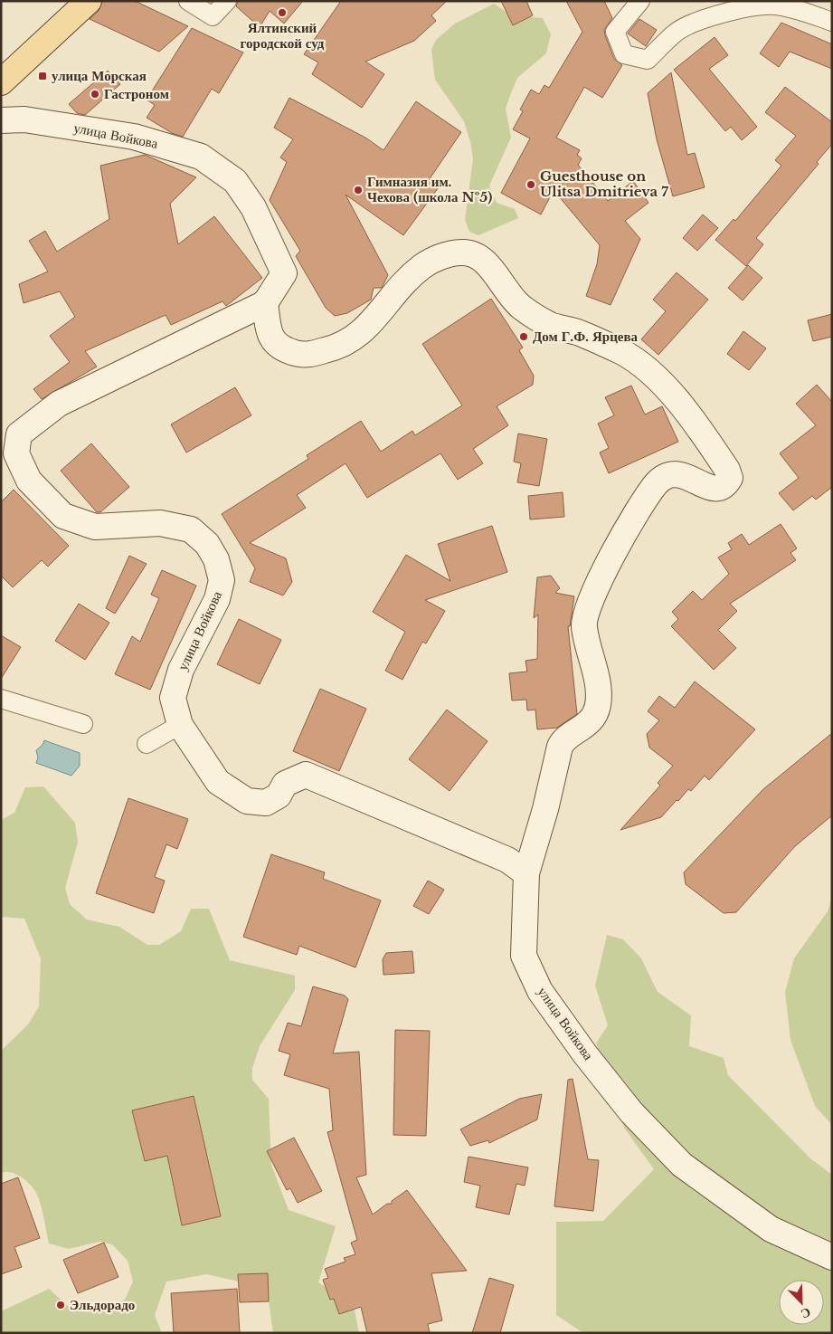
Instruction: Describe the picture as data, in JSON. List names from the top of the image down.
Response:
{
  "streets": {
    "street": ["улица Войкова"]
  },
  "places": {
    "other": [
      "Ялтинский городской суд",
      "Гастроном",
      "Guesthouse on Ulitsa Dmitrieva 7",
      "Гимназия им. Чехова (школа №5)",
      "Дом Г.Ф. Ярцева",
      "Эльдорадо"
    ],
    "transit": ["улица Морская"]
  },
  "north": "bottom right"
}
